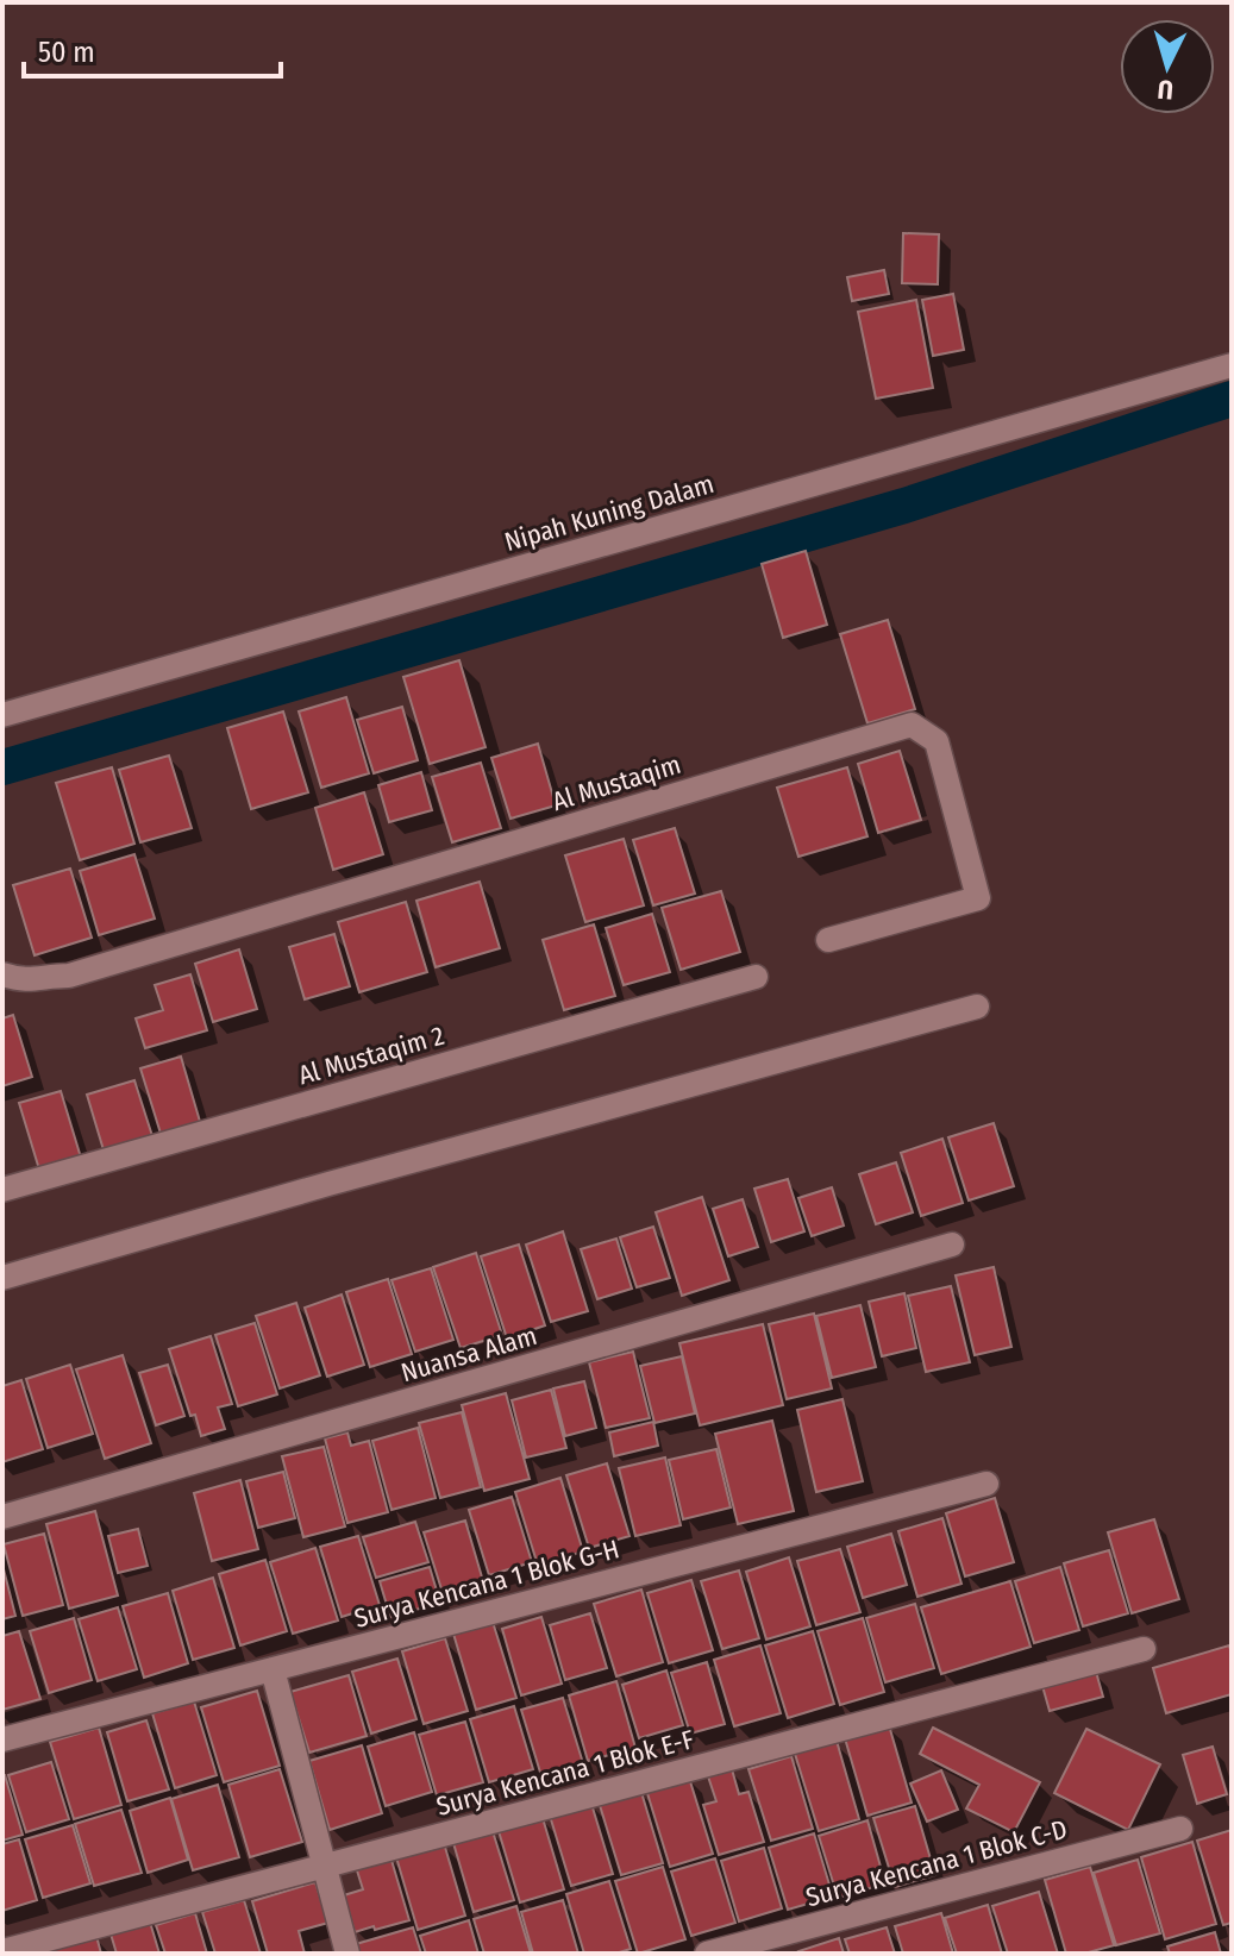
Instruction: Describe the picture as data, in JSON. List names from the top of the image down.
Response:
{
  "streets": {
    "street": [
      "Nipah Kuning Dalam",
      "Al Mustaqim",
      "Al Mustaqim 2",
      "Nuansa Alam",
      "Surya Kencana 1 Blok G-H",
      "Surya Kencana 1 Blok E-F",
      "Surya Kencana 1 Blok C-D"
    ]
  },
  "scale_bar": "50 m",
  "north": "bottom"
}
